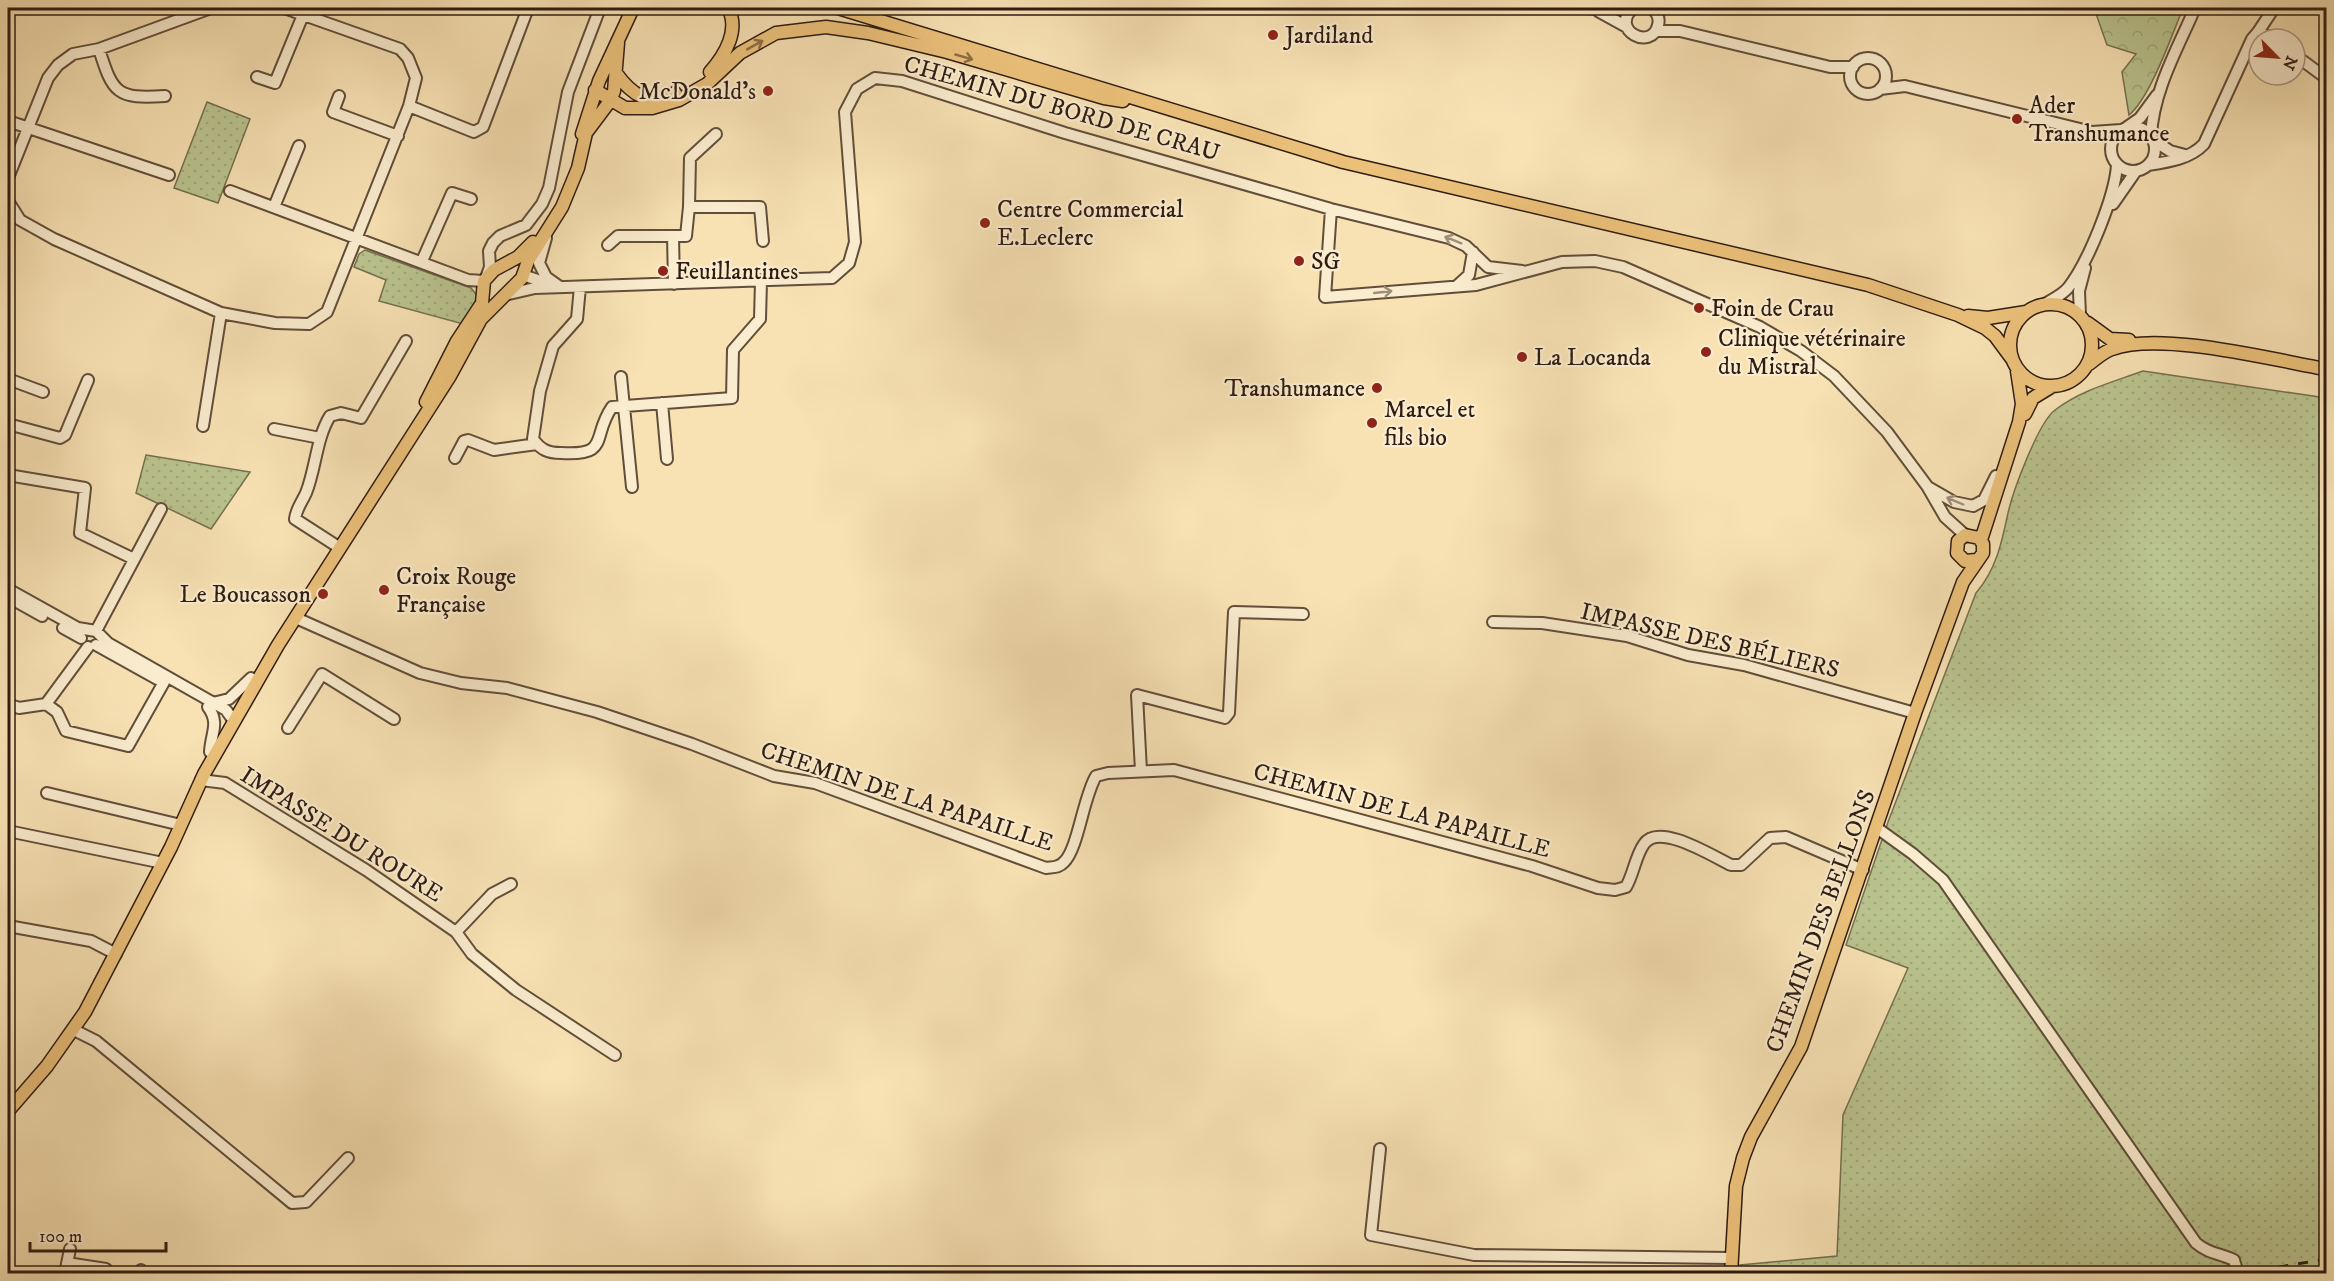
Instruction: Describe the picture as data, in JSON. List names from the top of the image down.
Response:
{
  "streets": {
    "main road": ["CHEMIN DES BELLONS"],
    "street": [
      "CHEMIN DU BORD DE CRAU",
      "IMPASSE DES BÉLIERS",
      "CHEMIN DE LA PAPAILLE",
      "IMPASSE DU ROURE"
    ]
  },
  "crossings": [
    ["IMPASSE DES BÉLIERS", "CHEMIN DES BELLONS"],
    ["CHEMIN DE LA PAPAILLE", "CHEMIN DES BELLONS"]
  ],
  "places": [
    "Jardiland",
    "McDonald's",
    "Ader Transhumance",
    "Centre Commercial E.Leclerc",
    "SG",
    "Feuillantines",
    "Foin de Crau",
    "Clinique vétérinaire du Mistral",
    "La Locanda",
    "Transhumance",
    "Marcel et fils bio",
    "Croix Rouge Française",
    "Le Boucasson"
  ],
  "scale_bar": "100 m",
  "north": "bottom right"
}
